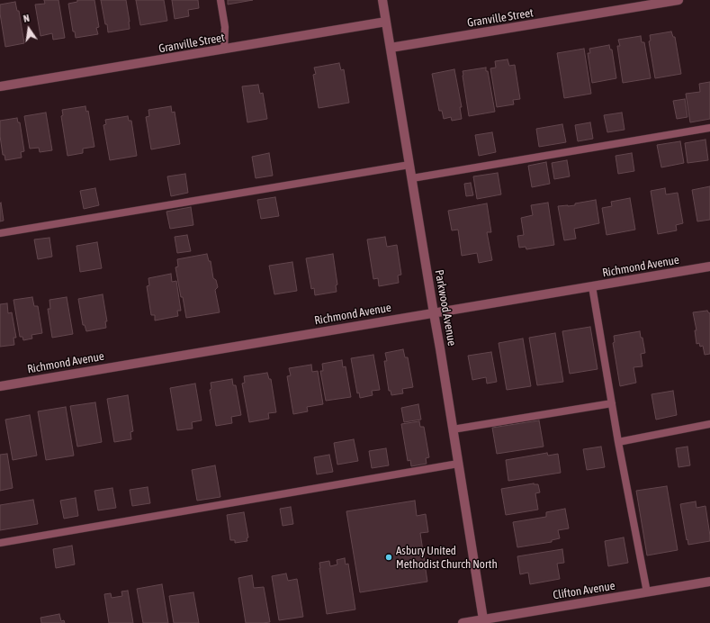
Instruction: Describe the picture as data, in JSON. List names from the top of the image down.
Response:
{
  "streets": {
    "street": [
      "Granville Street",
      "Richmond Avenue",
      "Parkwood Avenue",
      "Clifton Avenue"
    ]
  },
  "crossings": [
    ["Granville Street", "Parkwood Avenue"],
    ["Richmond Avenue", "Parkwood Avenue"],
    ["Parkwood Avenue", "Clifton Avenue"]
  ],
  "places": ["Asbury United Methodist Church North"],
  "north": "top"
}
